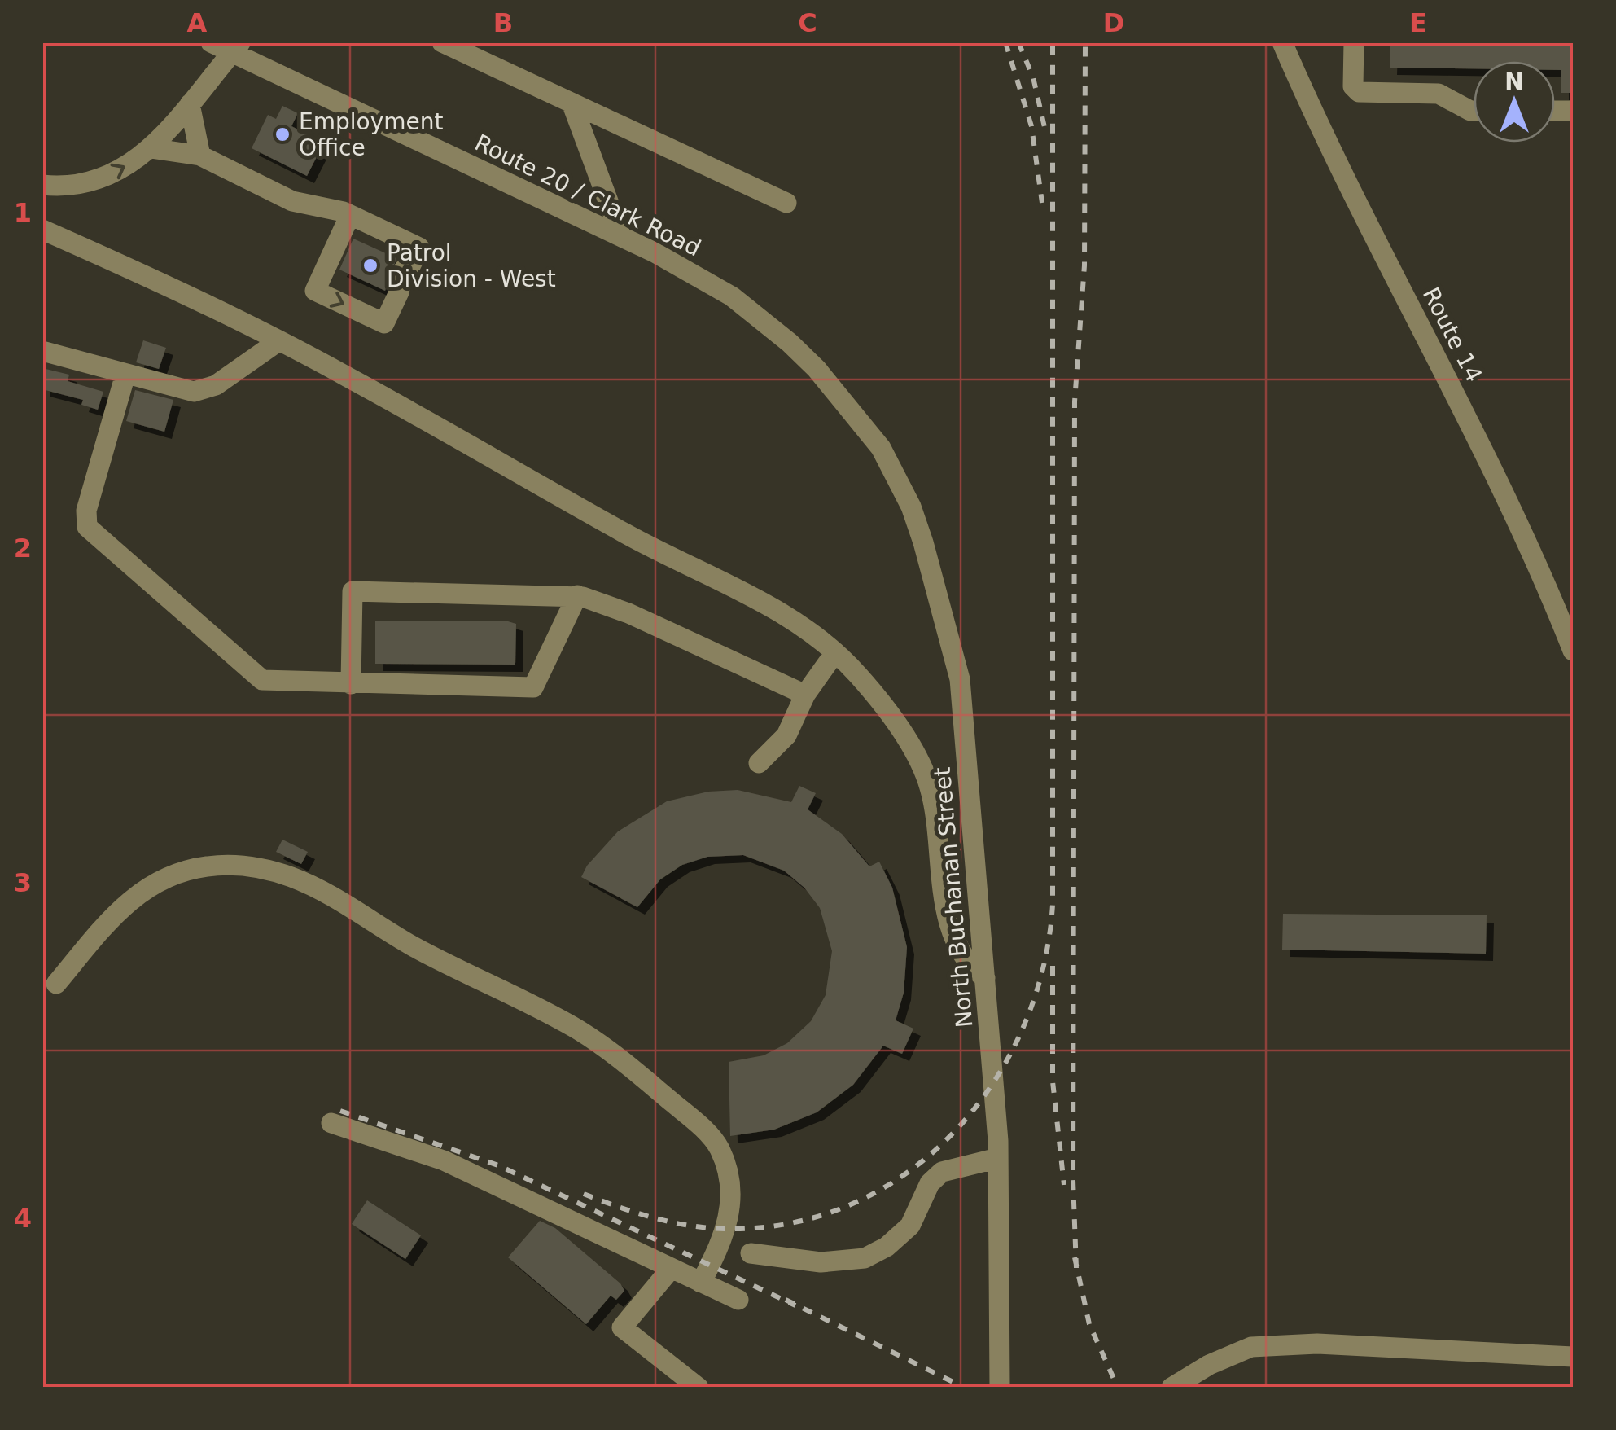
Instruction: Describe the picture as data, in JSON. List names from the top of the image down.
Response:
{
  "streets": {
    "street": ["Route 20 / Clark Road", "Route 14", "North Buchanan Street"]
  },
  "crossings": [
    ["Route 20 / Clark Road", "North Buchanan Street"]
  ],
  "places": ["Employment Office", "Patrol Division - West"],
  "north": "top",
  "grid": {
    "columns": [
      "A",
      "B",
      "C",
      "D",
      "E"
    ],
    "rows": [
      "1",
      "2",
      "3",
      "4"
    ]
  }
}
